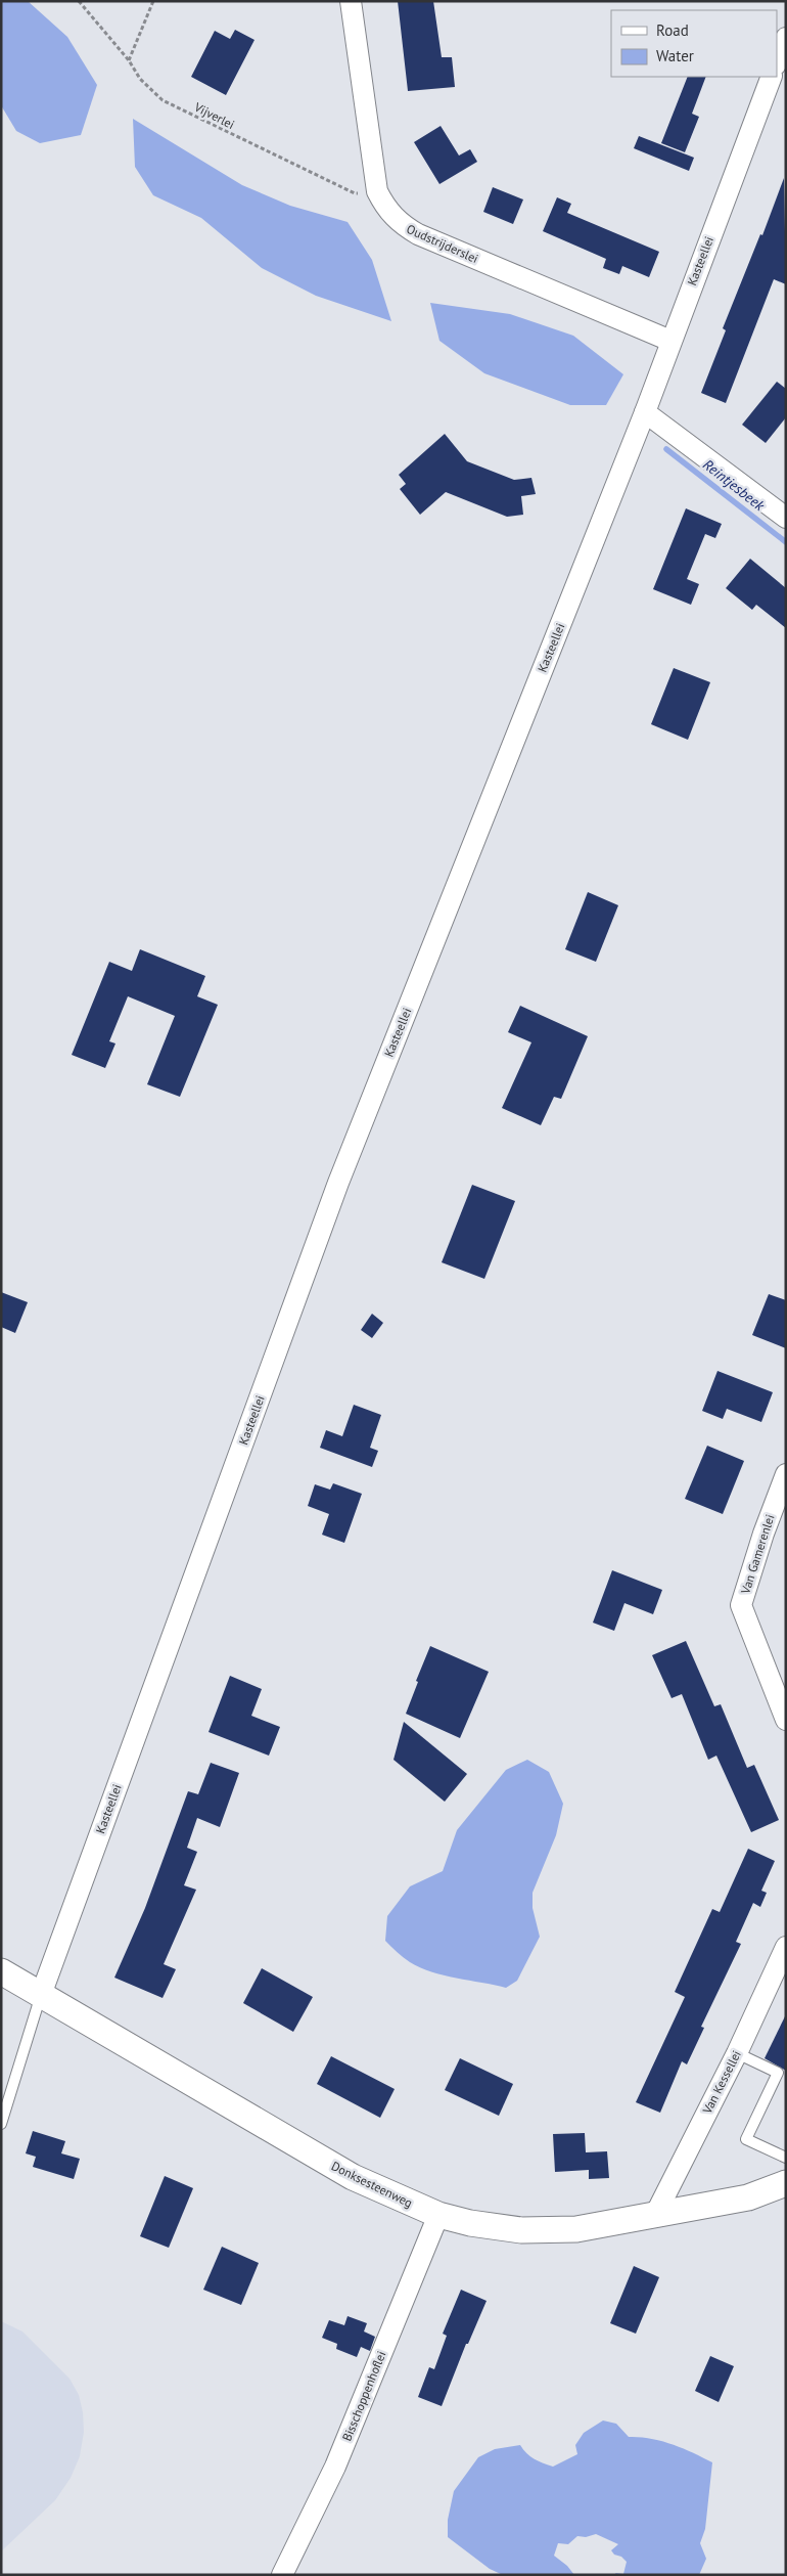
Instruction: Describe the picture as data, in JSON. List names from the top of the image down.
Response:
{
  "streets": {
    "street": [
      "Oudstrijderslei",
      "Kasteellei",
      "Van Gamerenlei",
      "Van Kessellei",
      "Donksesteenweg",
      "Bisschoppenhoflei"
    ],
    "path": ["Vijverlei"]
  },
  "crossings": [
    ["Vijverlei", "Oudstrijderslei"],
    ["Oudstrijderslei", "Kasteellei"],
    ["Kasteellei", "Donksesteenweg"],
    ["Van Kessellei", "Donksesteenweg"],
    ["Donksesteenweg", "Bisschoppenhoflei"]
  ],
  "water": ["Reintjesbeek"],
  "legend": ["Road", "Water"]
}
